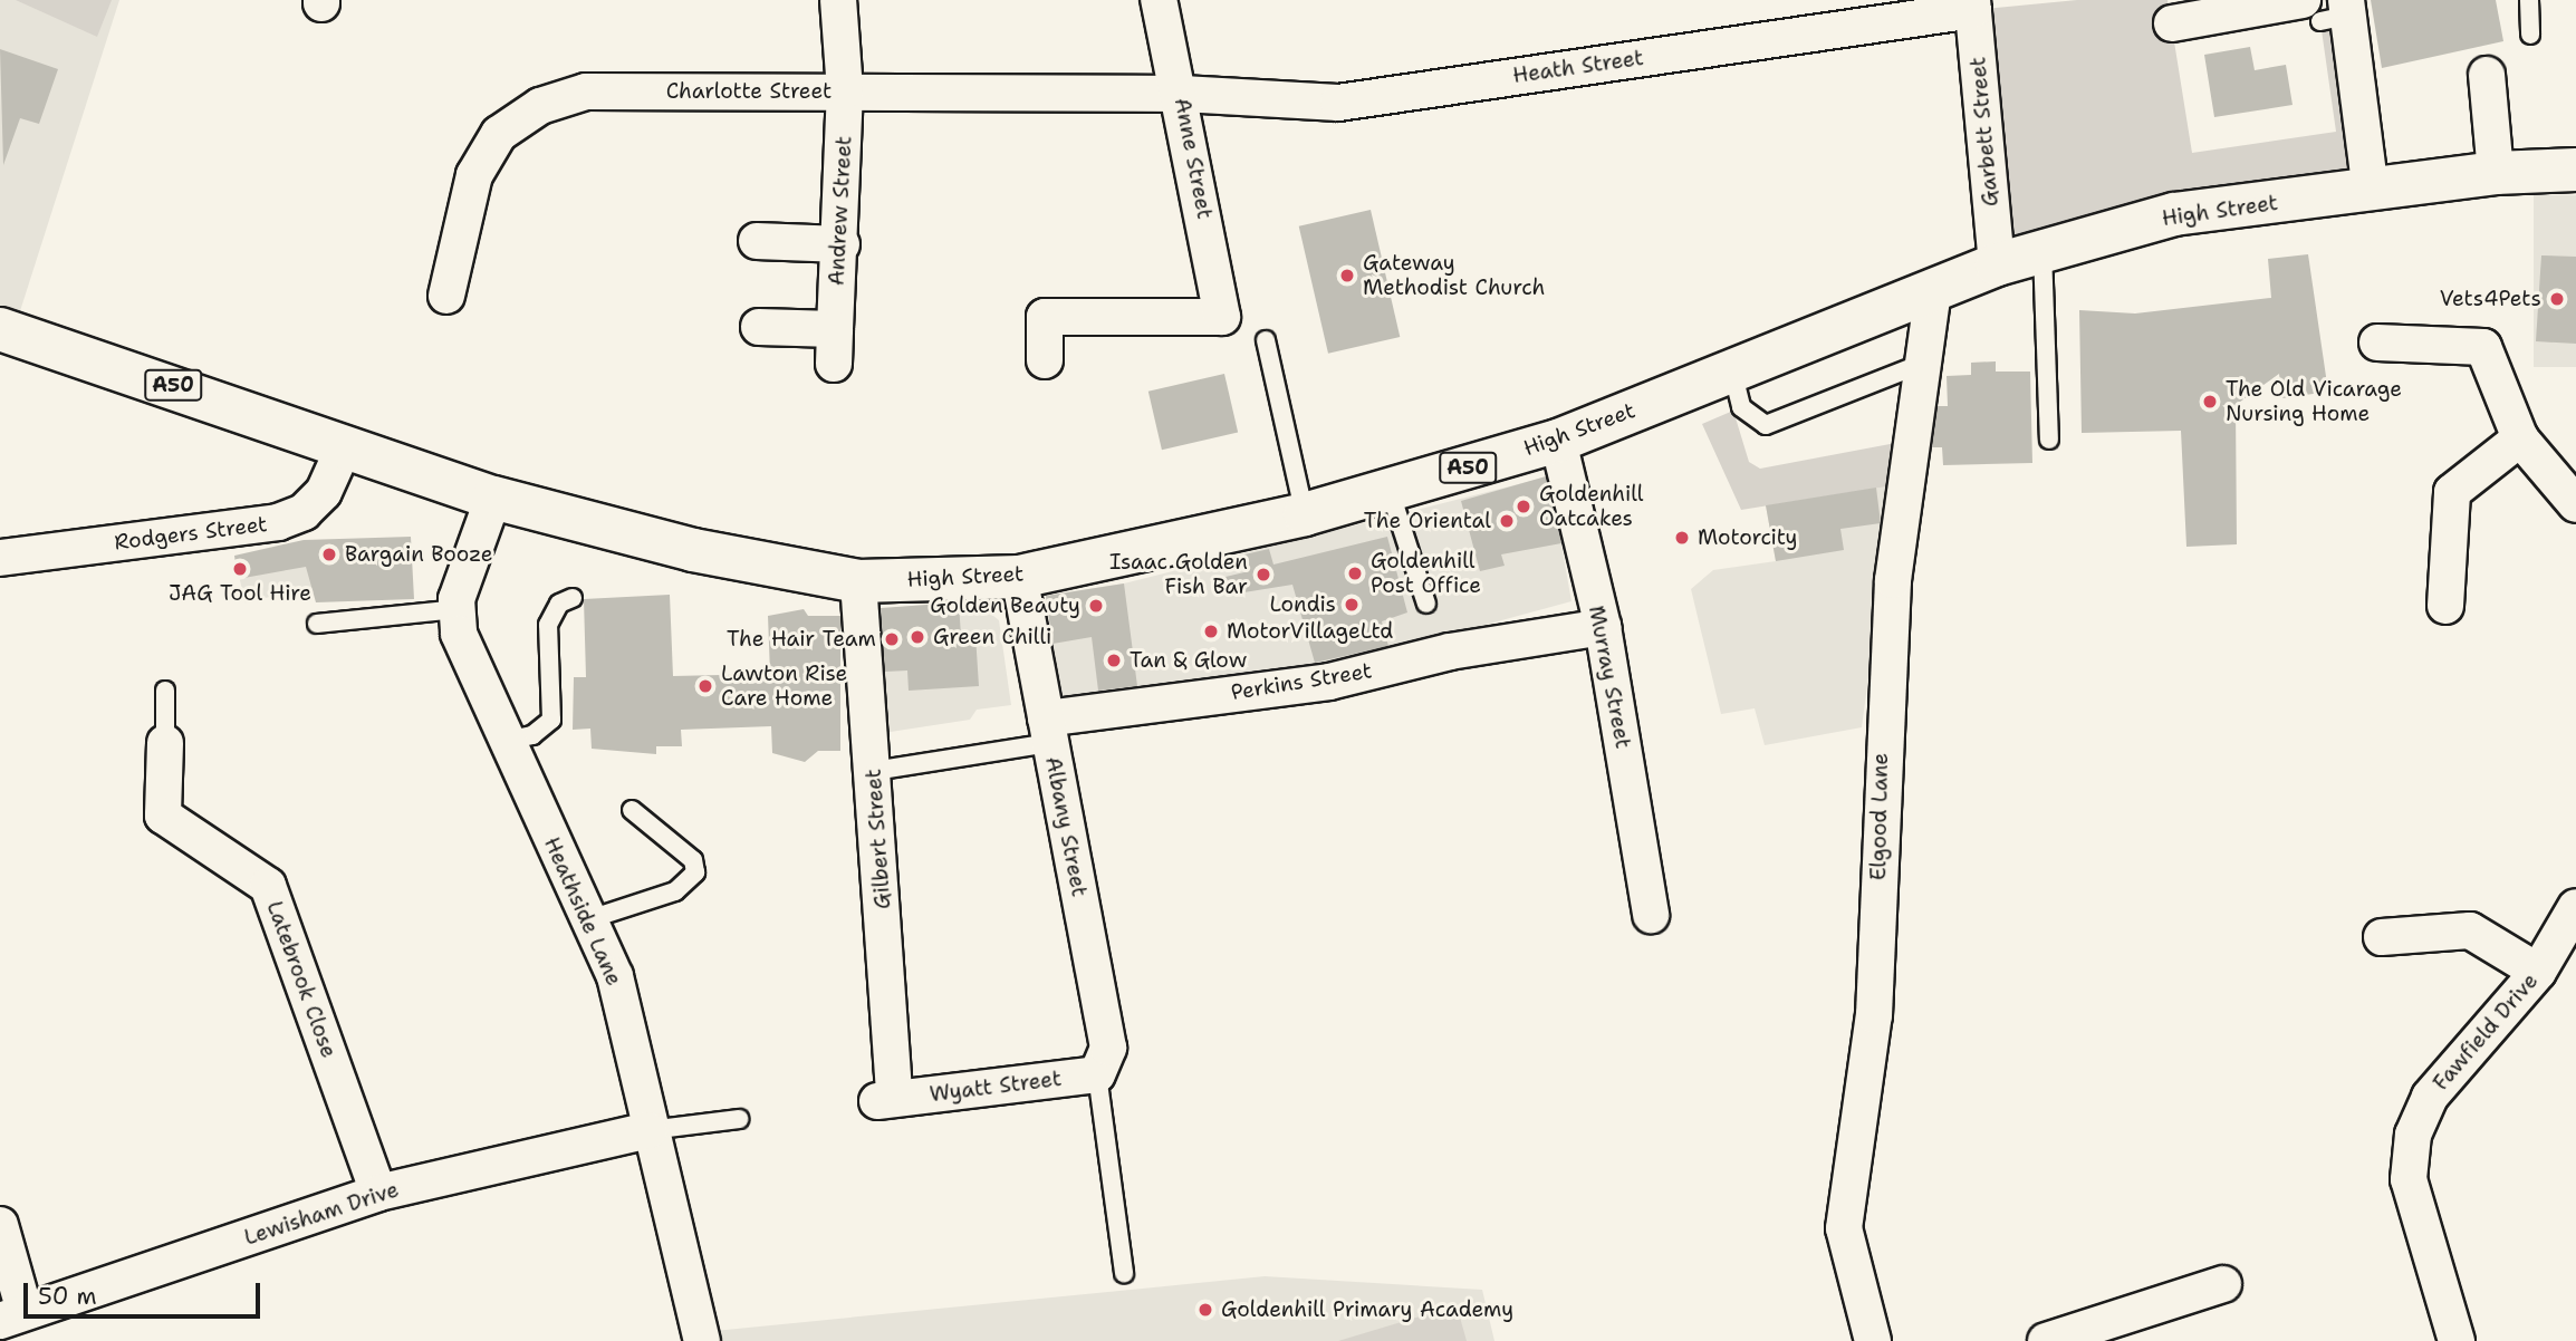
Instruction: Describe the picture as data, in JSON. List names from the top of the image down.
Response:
{
  "streets": {
    "main road": ["High Street", "A50"],
    "street": [
      "Heath Street",
      "Charlotte Street",
      "Garbett Street",
      "Anne Street",
      "Andrew Street",
      "Rodgers Street",
      "Murray Street",
      "Perkins Street",
      "Elgood Lane",
      "Albany Street",
      "Gilbert Street",
      "Heathside Lane",
      "Latebrook Close",
      "Fawfield Drive",
      "Wyatt Street",
      "Lewisham Drive"
    ]
  },
  "crossings": [
    ["Heath Street", "Charlotte Street"],
    ["Heath Street", "Garbett Street"],
    ["Heath Street", "Anne Street"],
    ["Charlotte Street", "Anne Street"],
    ["Charlotte Street", "Andrew Street"],
    ["Garbett Street", "High Street"],
    ["High Street", "A50"],
    ["High Street", "Rodgers Street"],
    ["High Street", "Murray Street"],
    ["High Street", "Elgood Lane"],
    ["High Street", "Albany Street"],
    ["High Street", "Gilbert Street"],
    ["High Street", "Heathside Lane"],
    ["A50", "Rodgers Street"],
    ["Murray Street", "Perkins Street"],
    ["Perkins Street", "Albany Street"],
    ["Albany Street", "Wyatt Street"],
    ["Gilbert Street", "Wyatt Street"],
    ["Heathside Lane", "Lewisham Drive"],
    ["Latebrook Close", "Lewisham Drive"]
  ],
  "places": [
    "Gateway Methodist Church",
    "Vets4Pets",
    "The Old Vicarage Nursing Home",
    "Goldenhill Oatcakes",
    "The Oriental",
    "Motorcity",
    "Bargain Booze",
    "JAG Tool Hire",
    "Goldenhill Post Office",
    "Isaac Golden Fish Bar",
    "Londis",
    "Golden Beauty",
    "MotorVillageLtd",
    "Green Chilli",
    "The Hair Team",
    "Tan & Glow",
    "Lawton Rise Care Home",
    "Goldenhill Primary Academy"
  ],
  "scale_bar": "50 m"
}
